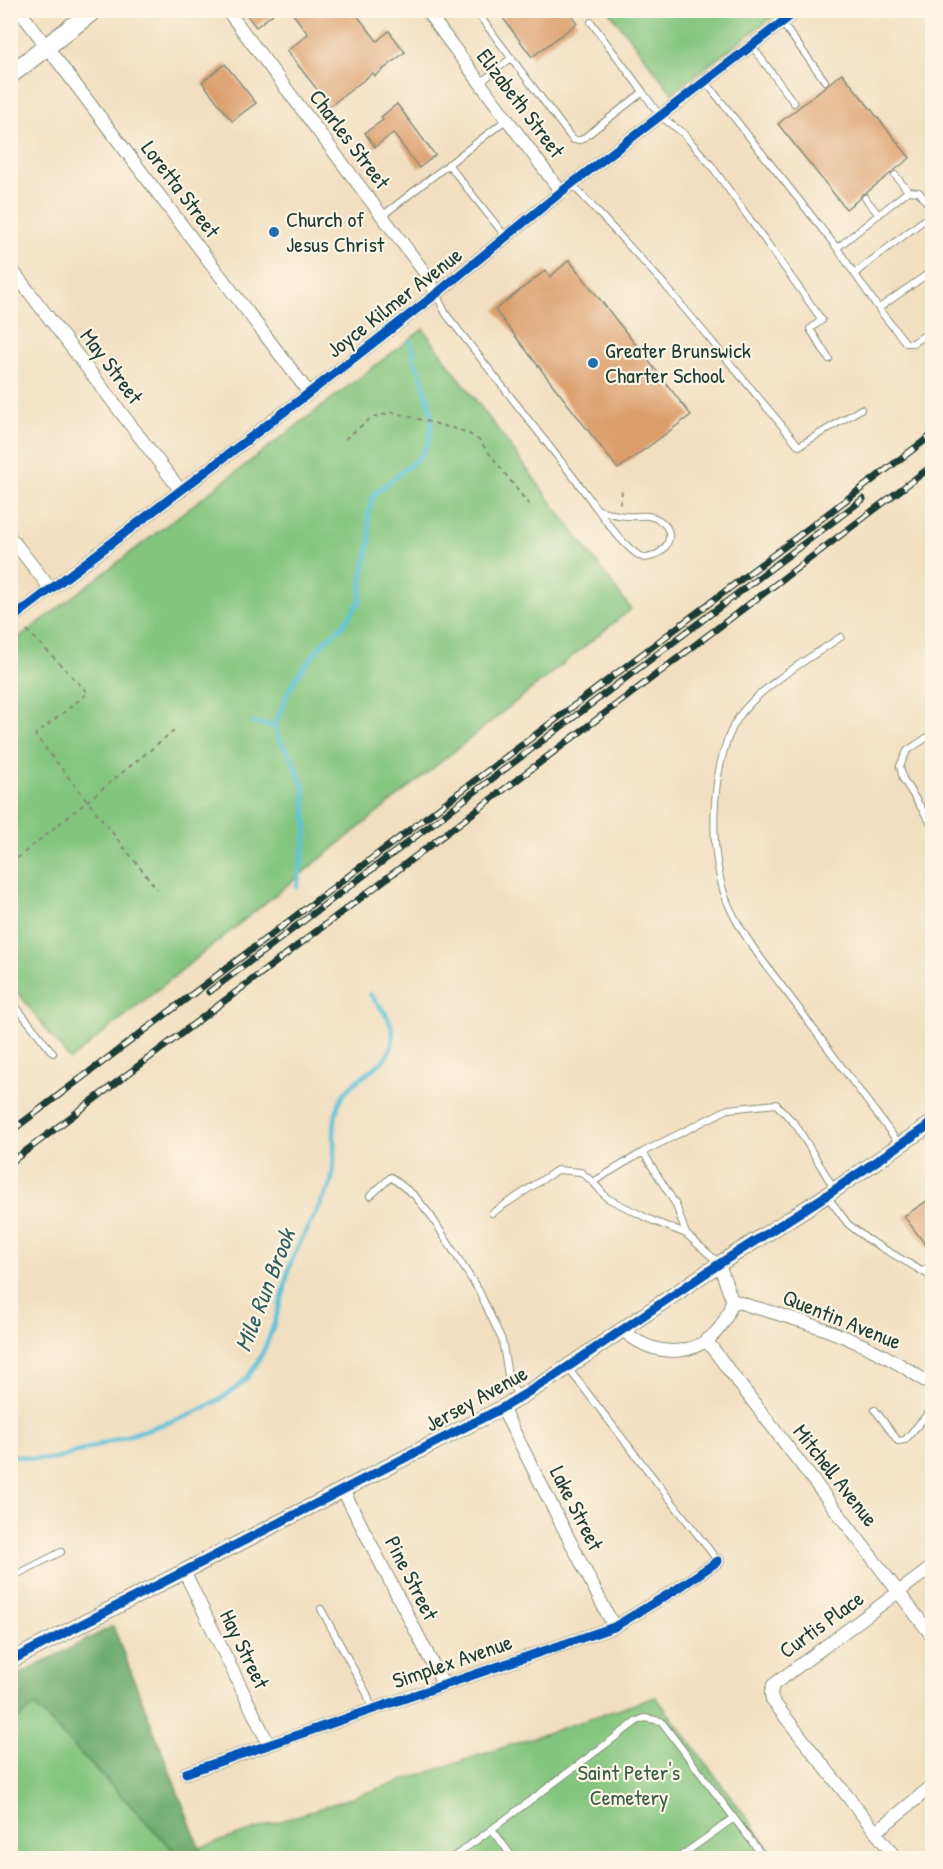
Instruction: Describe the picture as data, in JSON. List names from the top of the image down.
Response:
{
  "streets": {
    "street": [
      "Elizabeth Street",
      "Charles Street",
      "Loretta Street",
      "Joyce Kilmer Avenue",
      "May Street",
      "Quentin Avenue",
      "Jersey Avenue",
      "Mitchell Avenue",
      "Lake Street",
      "Pine Street",
      "Curtis Place",
      "Hay Street",
      "Simplex Avenue"
    ]
  },
  "crossings": [
    ["Elizabeth Street", "Joyce Kilmer Avenue"],
    ["Charles Street", "Joyce Kilmer Avenue"],
    ["Loretta Street", "Joyce Kilmer Avenue"],
    ["Joyce Kilmer Avenue", "May Street"],
    ["Jersey Avenue", "Lake Street"],
    ["Jersey Avenue", "Pine Street"],
    ["Jersey Avenue", "Hay Street"],
    ["Mitchell Avenue", "Curtis Place"],
    ["Lake Street", "Simplex Avenue"],
    ["Pine Street", "Simplex Avenue"],
    ["Hay Street", "Simplex Avenue"]
  ],
  "water": ["Mile Run Brook"],
  "parks": ["Saint Peter's Cemetery"],
  "places": ["Church of Jesus Christ", "Greater Brunswick Charter School"]
}
